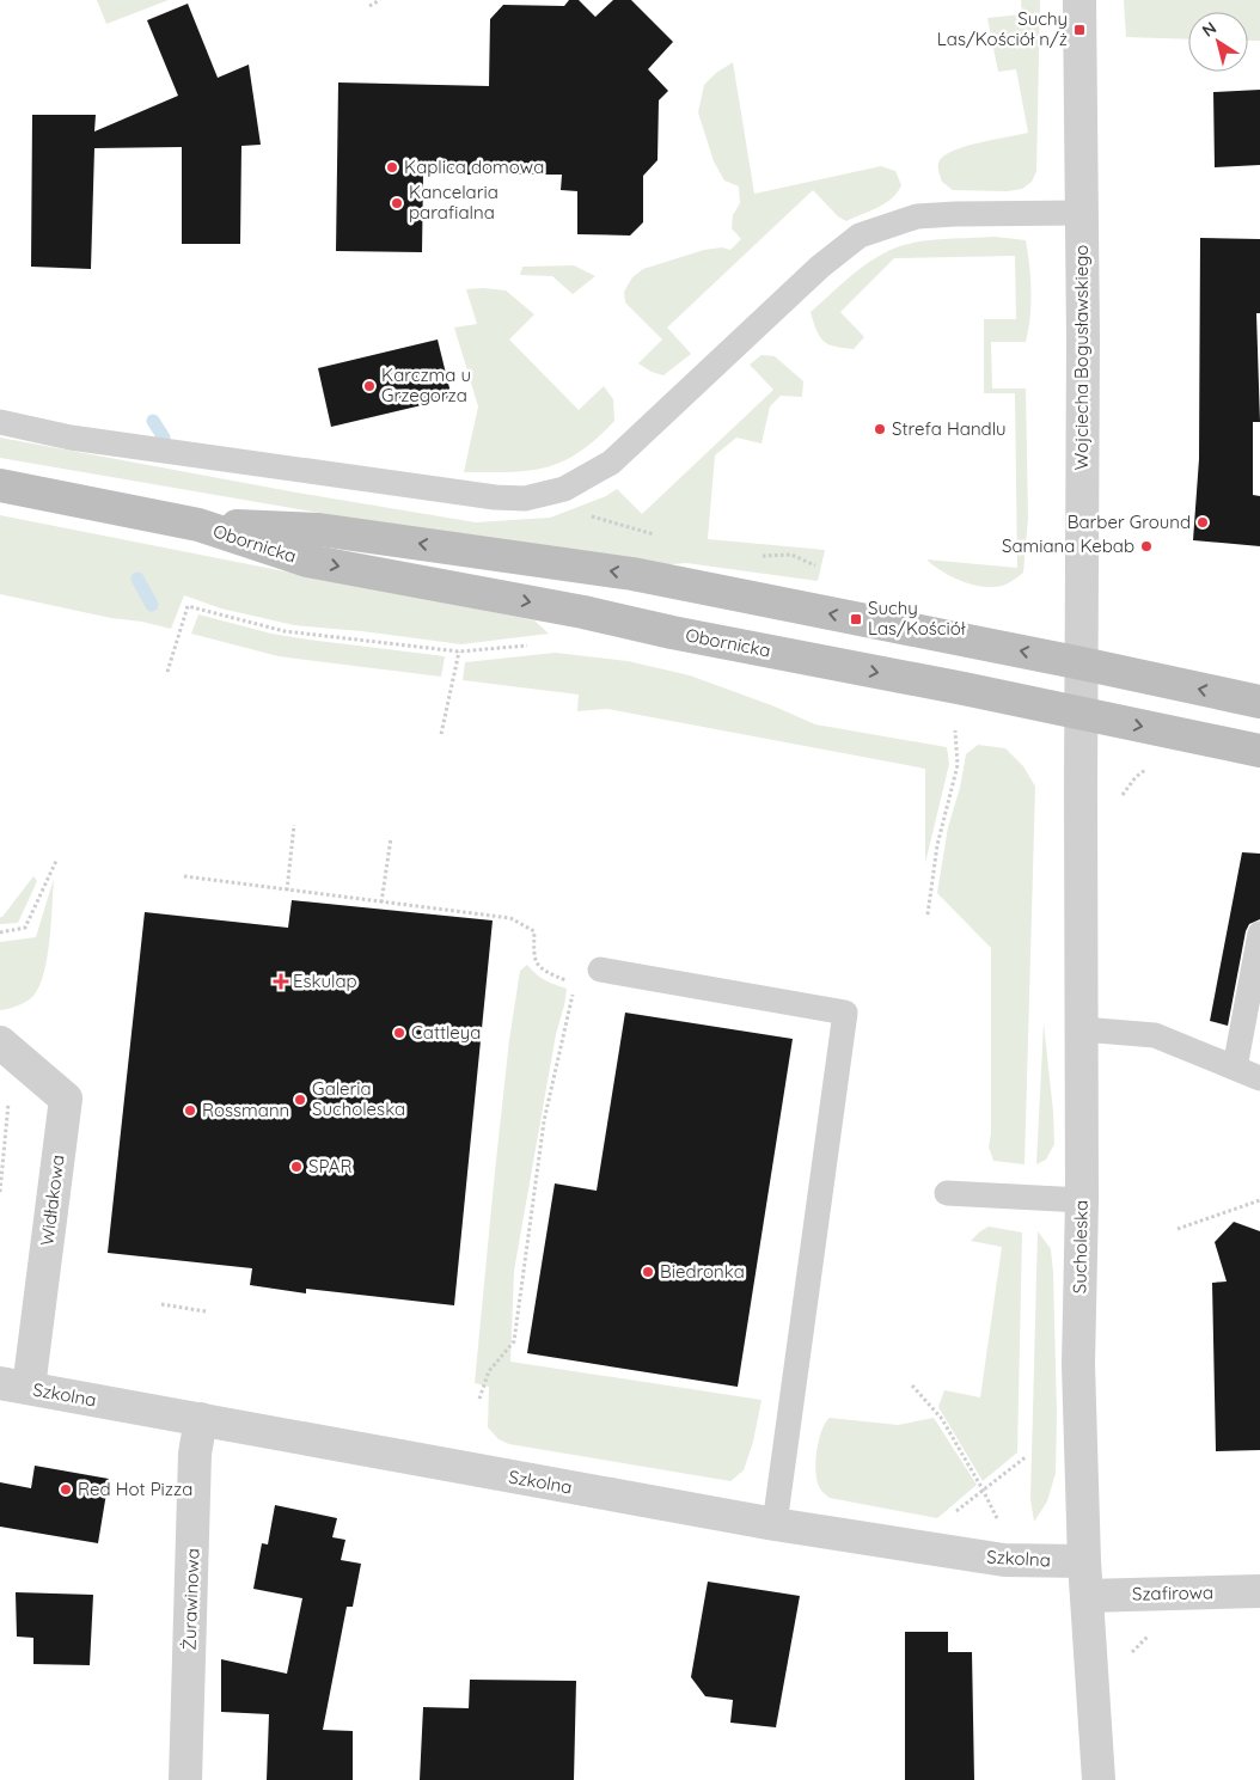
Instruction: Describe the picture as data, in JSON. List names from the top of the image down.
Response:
{
  "streets": {
    "main road": ["Obornicka"],
    "street": [
      "Wojciecha Bogusławskiego",
      "Widłakowa",
      "Sucholeska",
      "Szkolna",
      "Szafirowa",
      "Żurawinowa"
    ]
  },
  "crossings": [
    ["Wojciecha Bogusławskiego", "Obornicka"],
    ["Wojciecha Bogusławskiego", "Sucholeska"],
    ["Obornicka", "Sucholeska"],
    ["Widłakowa", "Szkolna"],
    ["Sucholeska", "Szkolna"],
    ["Sucholeska", "Szafirowa"],
    ["Szkolna", "Żurawinowa"]
  ],
  "places": {
    "transit": ["Suchy Las/Kościół n/ż", "Suchy Las/Kościół"],
    "other": [
      "Kaplica domowa",
      "Kancelaria parafialna",
      "Karczma u Grzegorza",
      "Strefa Handlu",
      "Barber Ground",
      "Samiana Kebab",
      "Cattleya",
      "Galeria Sucholeska",
      "Rossmann",
      "SPAR",
      "Biedronka",
      "Red Hot Pizza"
    ],
    "health": ["Eskulap"]
  },
  "north": "top left"
}
